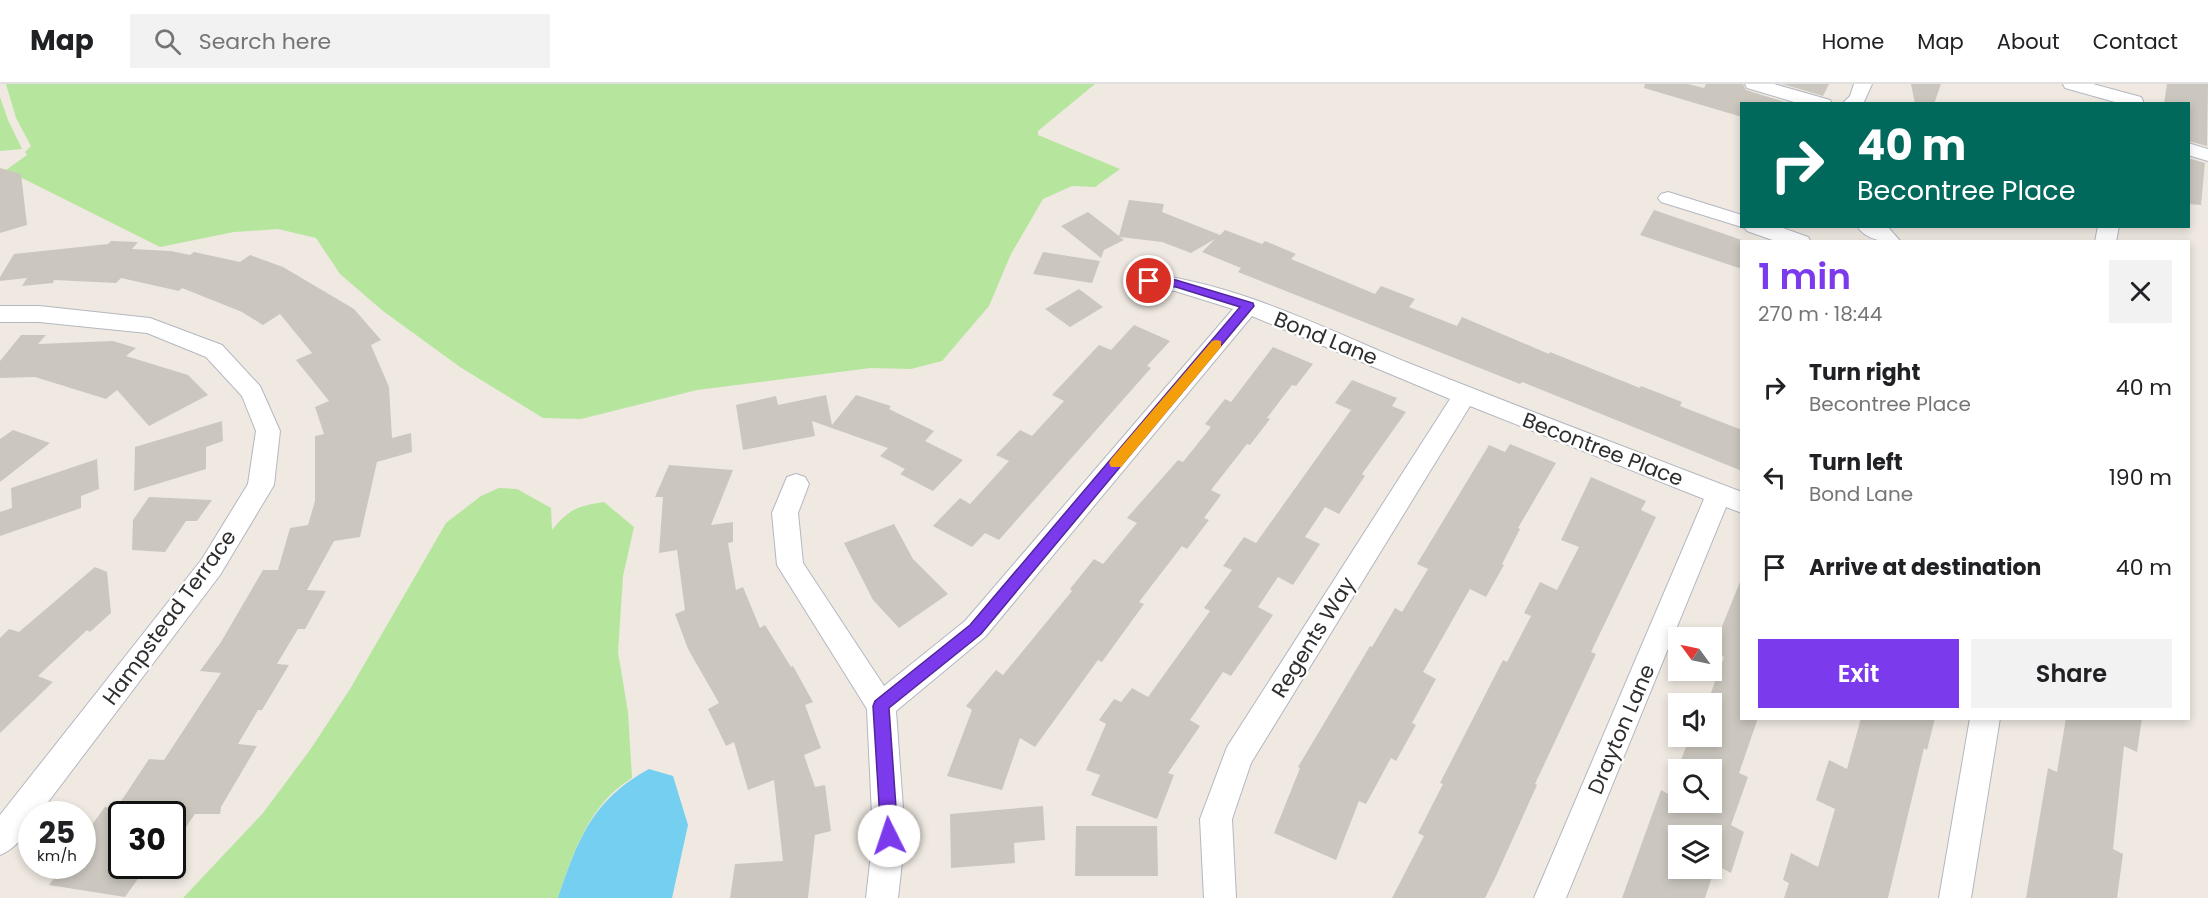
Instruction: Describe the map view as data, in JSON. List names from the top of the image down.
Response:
{
  "streets": {
    "street": [
      "Bond Lane",
      "Becontree Place",
      "Hampstead Terrace",
      "Regents Way",
      "Drayton Lane"
    ]
  },
  "crossings": [
    ["Bond Lane", "Becontree Place"],
    ["Bond Lane", "Regents Way"],
    ["Becontree Place", "Regents Way"],
    ["Becontree Place", "Drayton Lane"]
  ],
  "north": "top left",
  "page": {
    "header": "Map",
    "search": "Search here",
    "nav": [
      "Home",
      "Map",
      "About",
      "Contact"
    ],
    "turn": ["40 m", "Becontree Place"],
    "heading": ["1 min", "270 m · 18:44"],
    "list": [
      {
        "name": "Turn right",
        "note": "Becontree Place",
        "value": "40 m"
      },
      {
        "name": "Turn left",
        "note": "Bond Lane",
        "value": "190 m"
      },
      {
        "name": "Arrive at destination",
        "value": "40 m"
      }
    ],
    "buttons": ["Exit", "Share"],
    "speed": "25 km/h",
    "limit": "30"
  }
}
